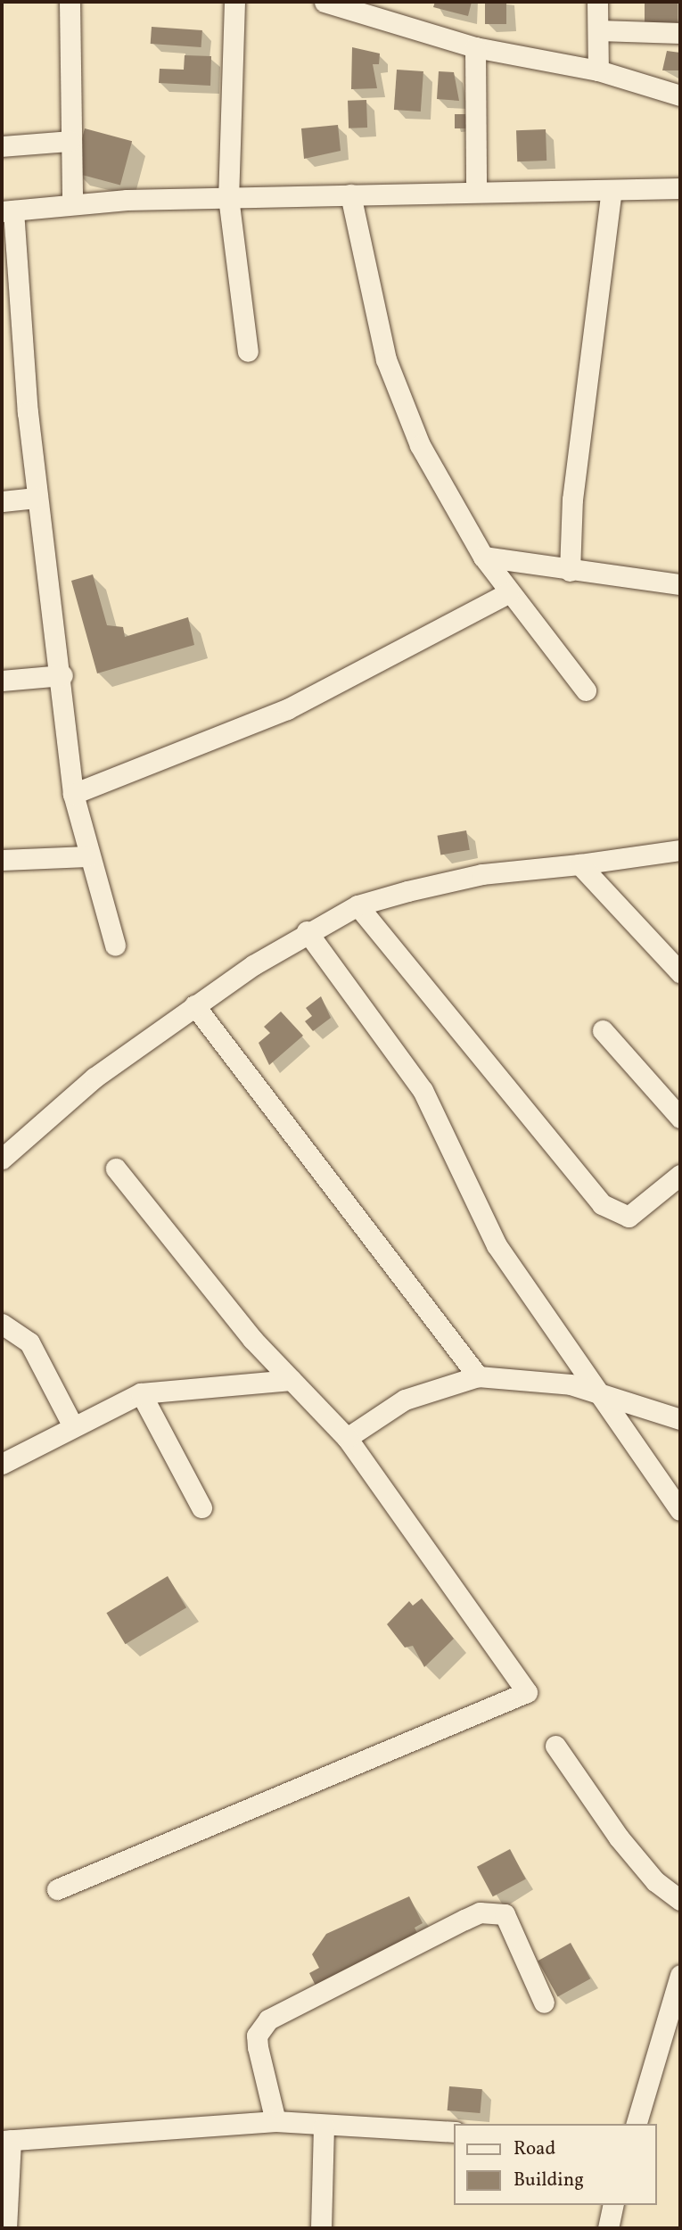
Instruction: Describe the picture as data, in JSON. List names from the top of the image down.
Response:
{
  "legend": ["Road", "Building"]
}
